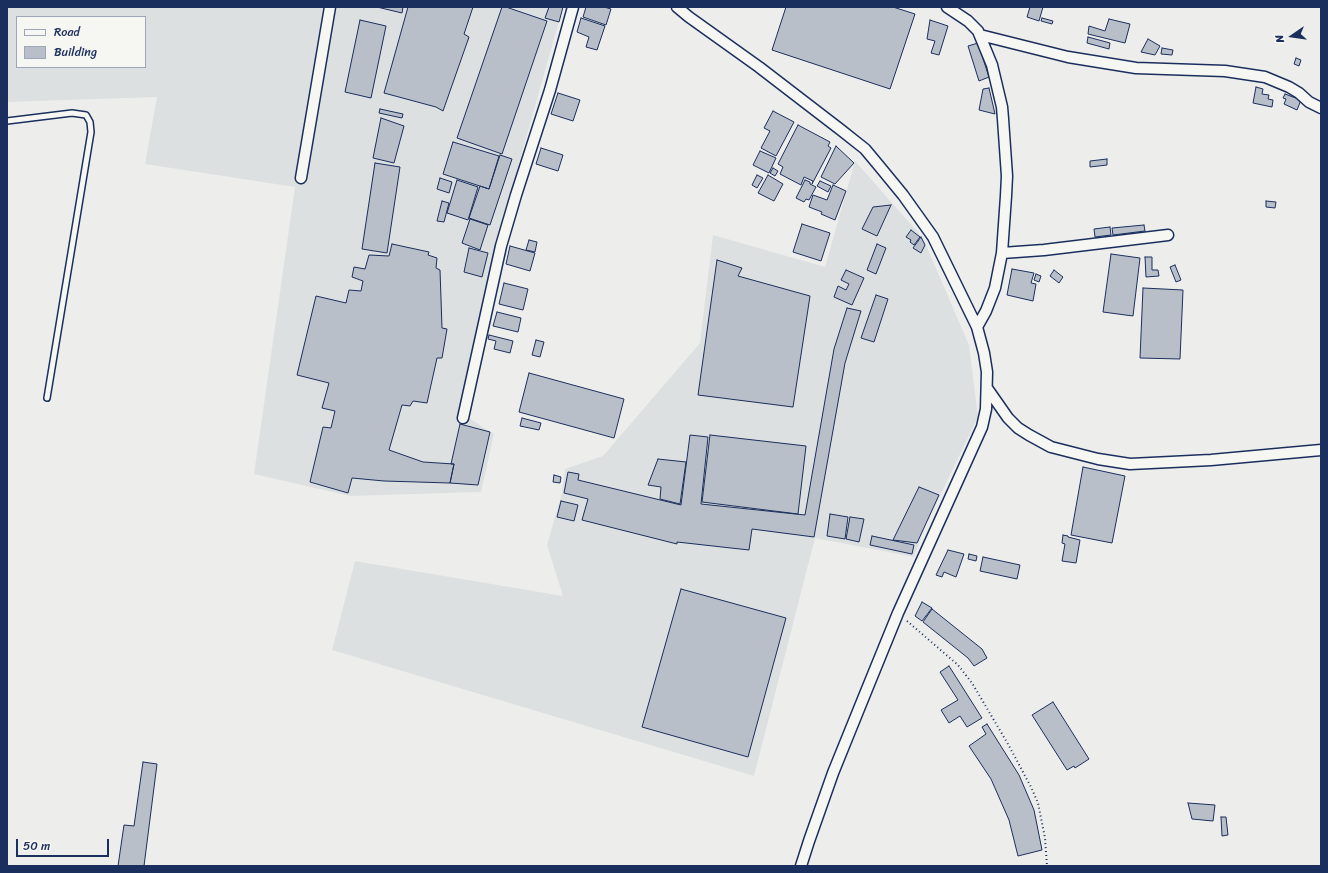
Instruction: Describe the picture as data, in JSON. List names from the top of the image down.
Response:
{
  "legend": ["Road", "Building"],
  "scale_bar": "50 m",
  "north": "left"
}
